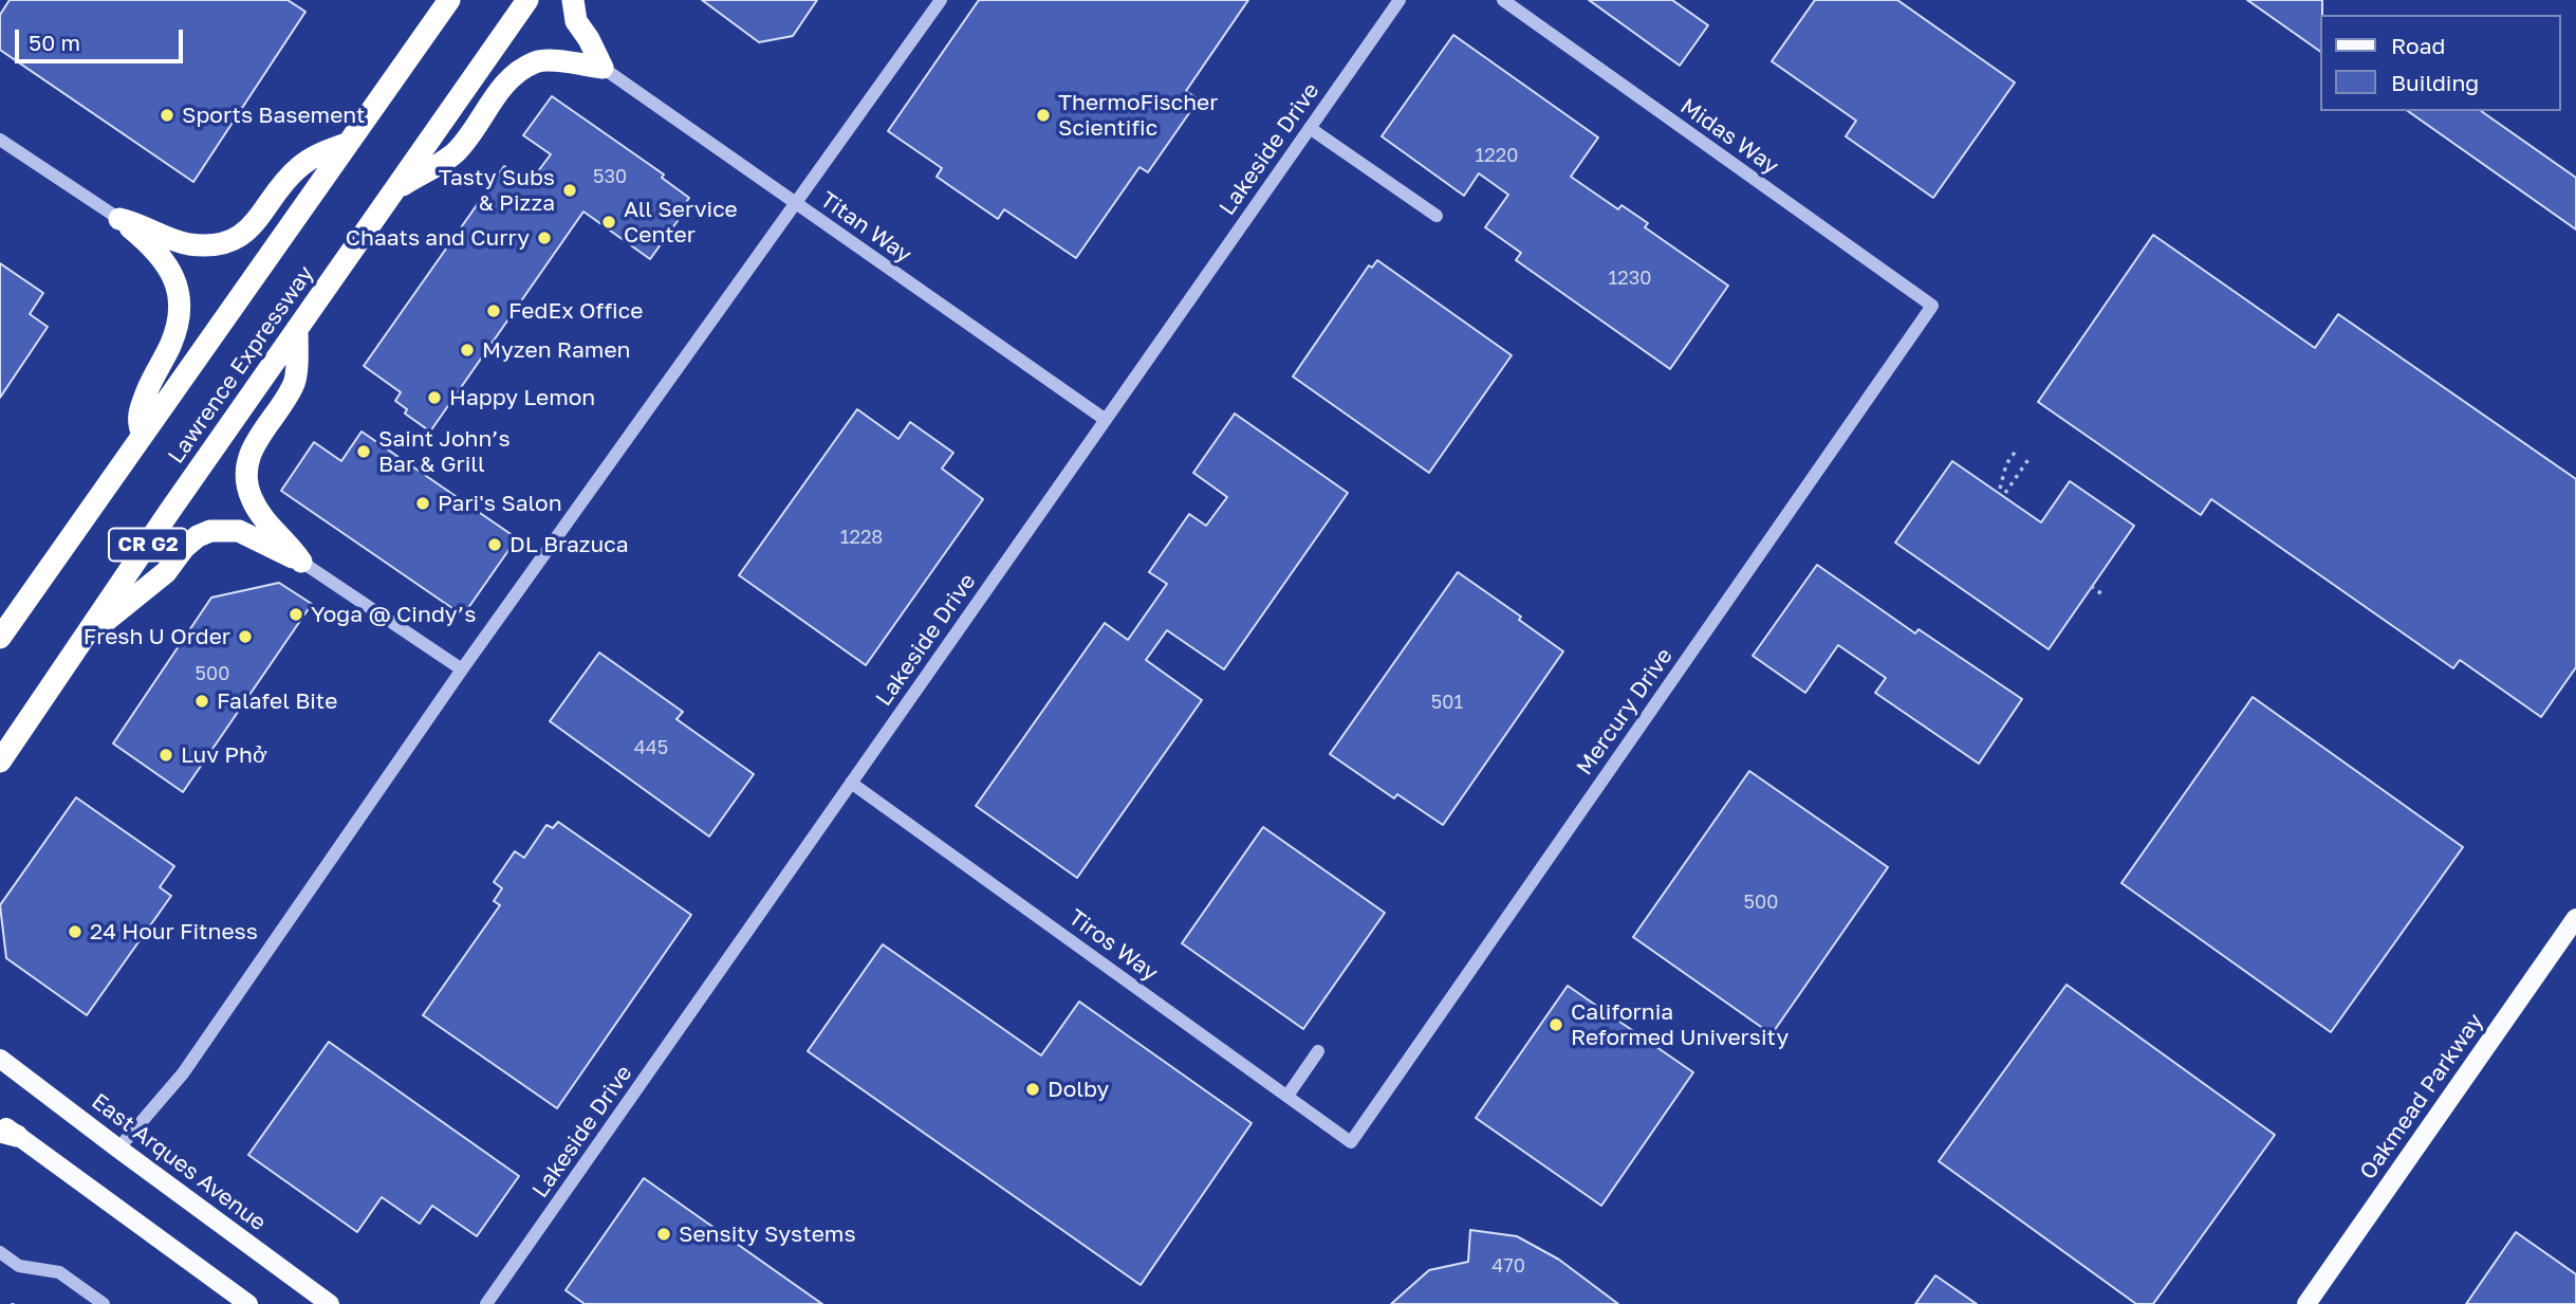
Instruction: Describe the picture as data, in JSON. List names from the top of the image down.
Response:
{
  "streets": {
    "highway": ["Lawrence Expressway", "CR G2"],
    "main road": ["Oakmead Parkway", "East Arques Avenue"],
    "street": [
      "Midas Way",
      "Lakeside Drive",
      "Titan Way",
      "Mercury Drive",
      "Tiros Way"
    ]
  },
  "crossings": [
    ["Midas Way", "Mercury Drive"],
    ["Lakeside Drive", "Titan Way"],
    ["Lakeside Drive", "Tiros Way"],
    ["Mercury Drive", "Tiros Way"]
  ],
  "places": [
    "Sports Basement",
    "ThermoFischer Scientific",
    "Tasty Subs & Pizza",
    "All Service Center",
    "Chaats and Curry",
    "FedEx Office",
    "Myzen Ramen",
    "Happy Lemon",
    "Saint John’s Bar & Grill",
    "Pari's Salon",
    "DL Brazuca",
    "Yoga @ Cindy’s",
    "Fresh U Order",
    "Falafel Bite",
    "Luv Phở",
    "24 Hour Fitness",
    "California Reformed University",
    "Dolby",
    "Sensity Systems"
  ],
  "house_numbers": [
    "1220",
    "530",
    "1230",
    "1228",
    "500",
    "501",
    "445",
    "500",
    "470"
  ],
  "legend": ["Road", "Building"],
  "scale_bar": "50 m"
}
